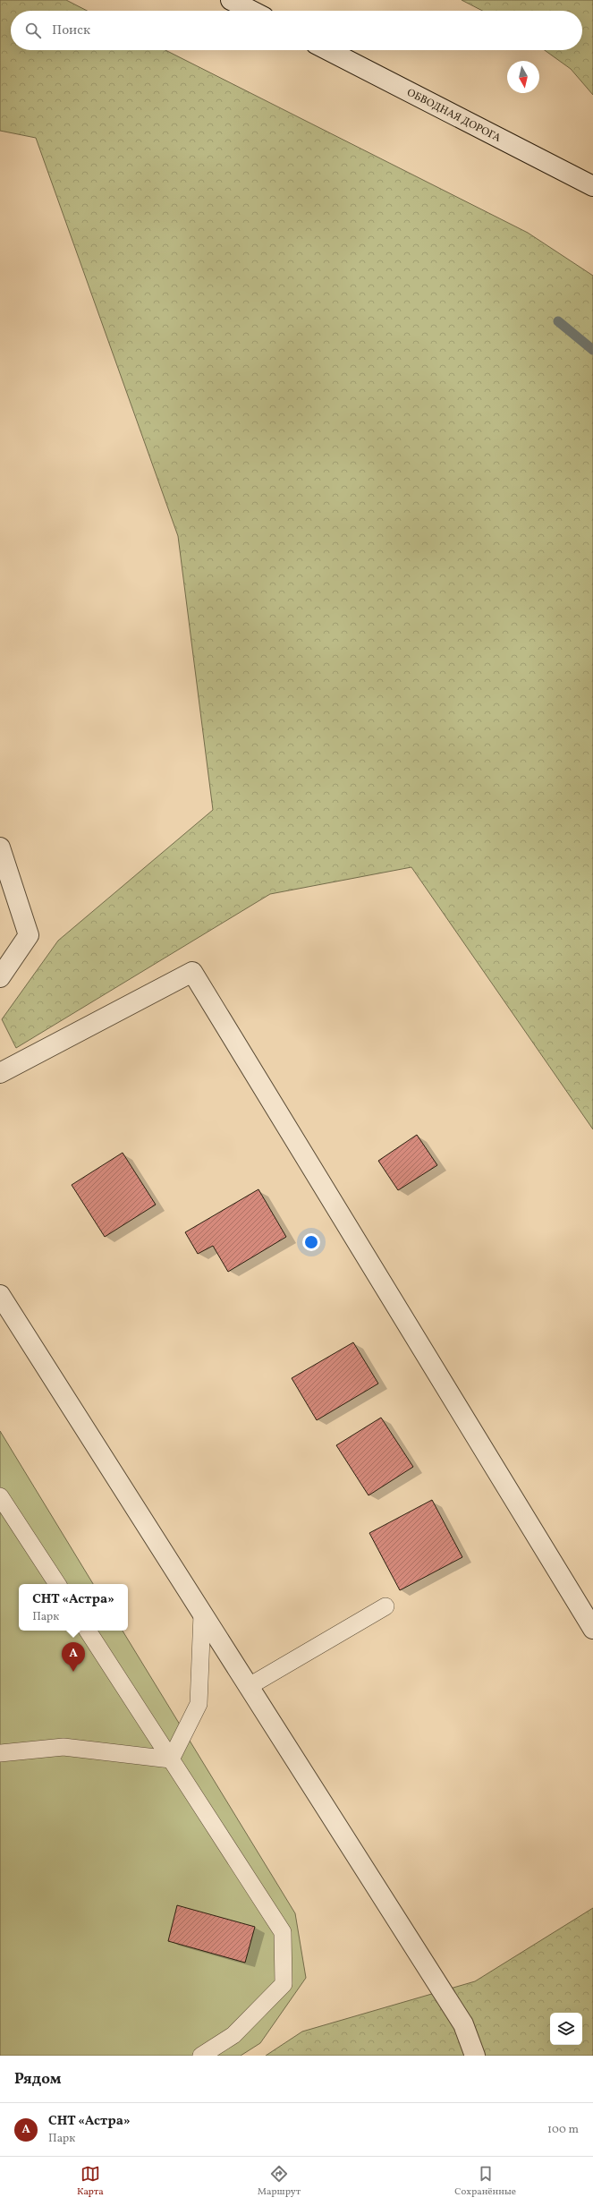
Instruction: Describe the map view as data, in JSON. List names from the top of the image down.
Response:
{
  "streets": {
    "street": ["ОБВОДНАЯ ДОРОГА"]
  },
  "north": "bottom",
  "page": {
    "search": "Поиск",
    "popup": ["СНТ «Астра»", "Парк"],
    "pins": "A",
    "heading": "Рядом",
    "list": [
      {
        "mark": "A",
        "name": "СНТ «Астра»",
        "note": "Парк",
        "value": "100 m"
      }
    ],
    "nav": ["Карта", "Маршрут", "Сохранённые"]
  }
}
